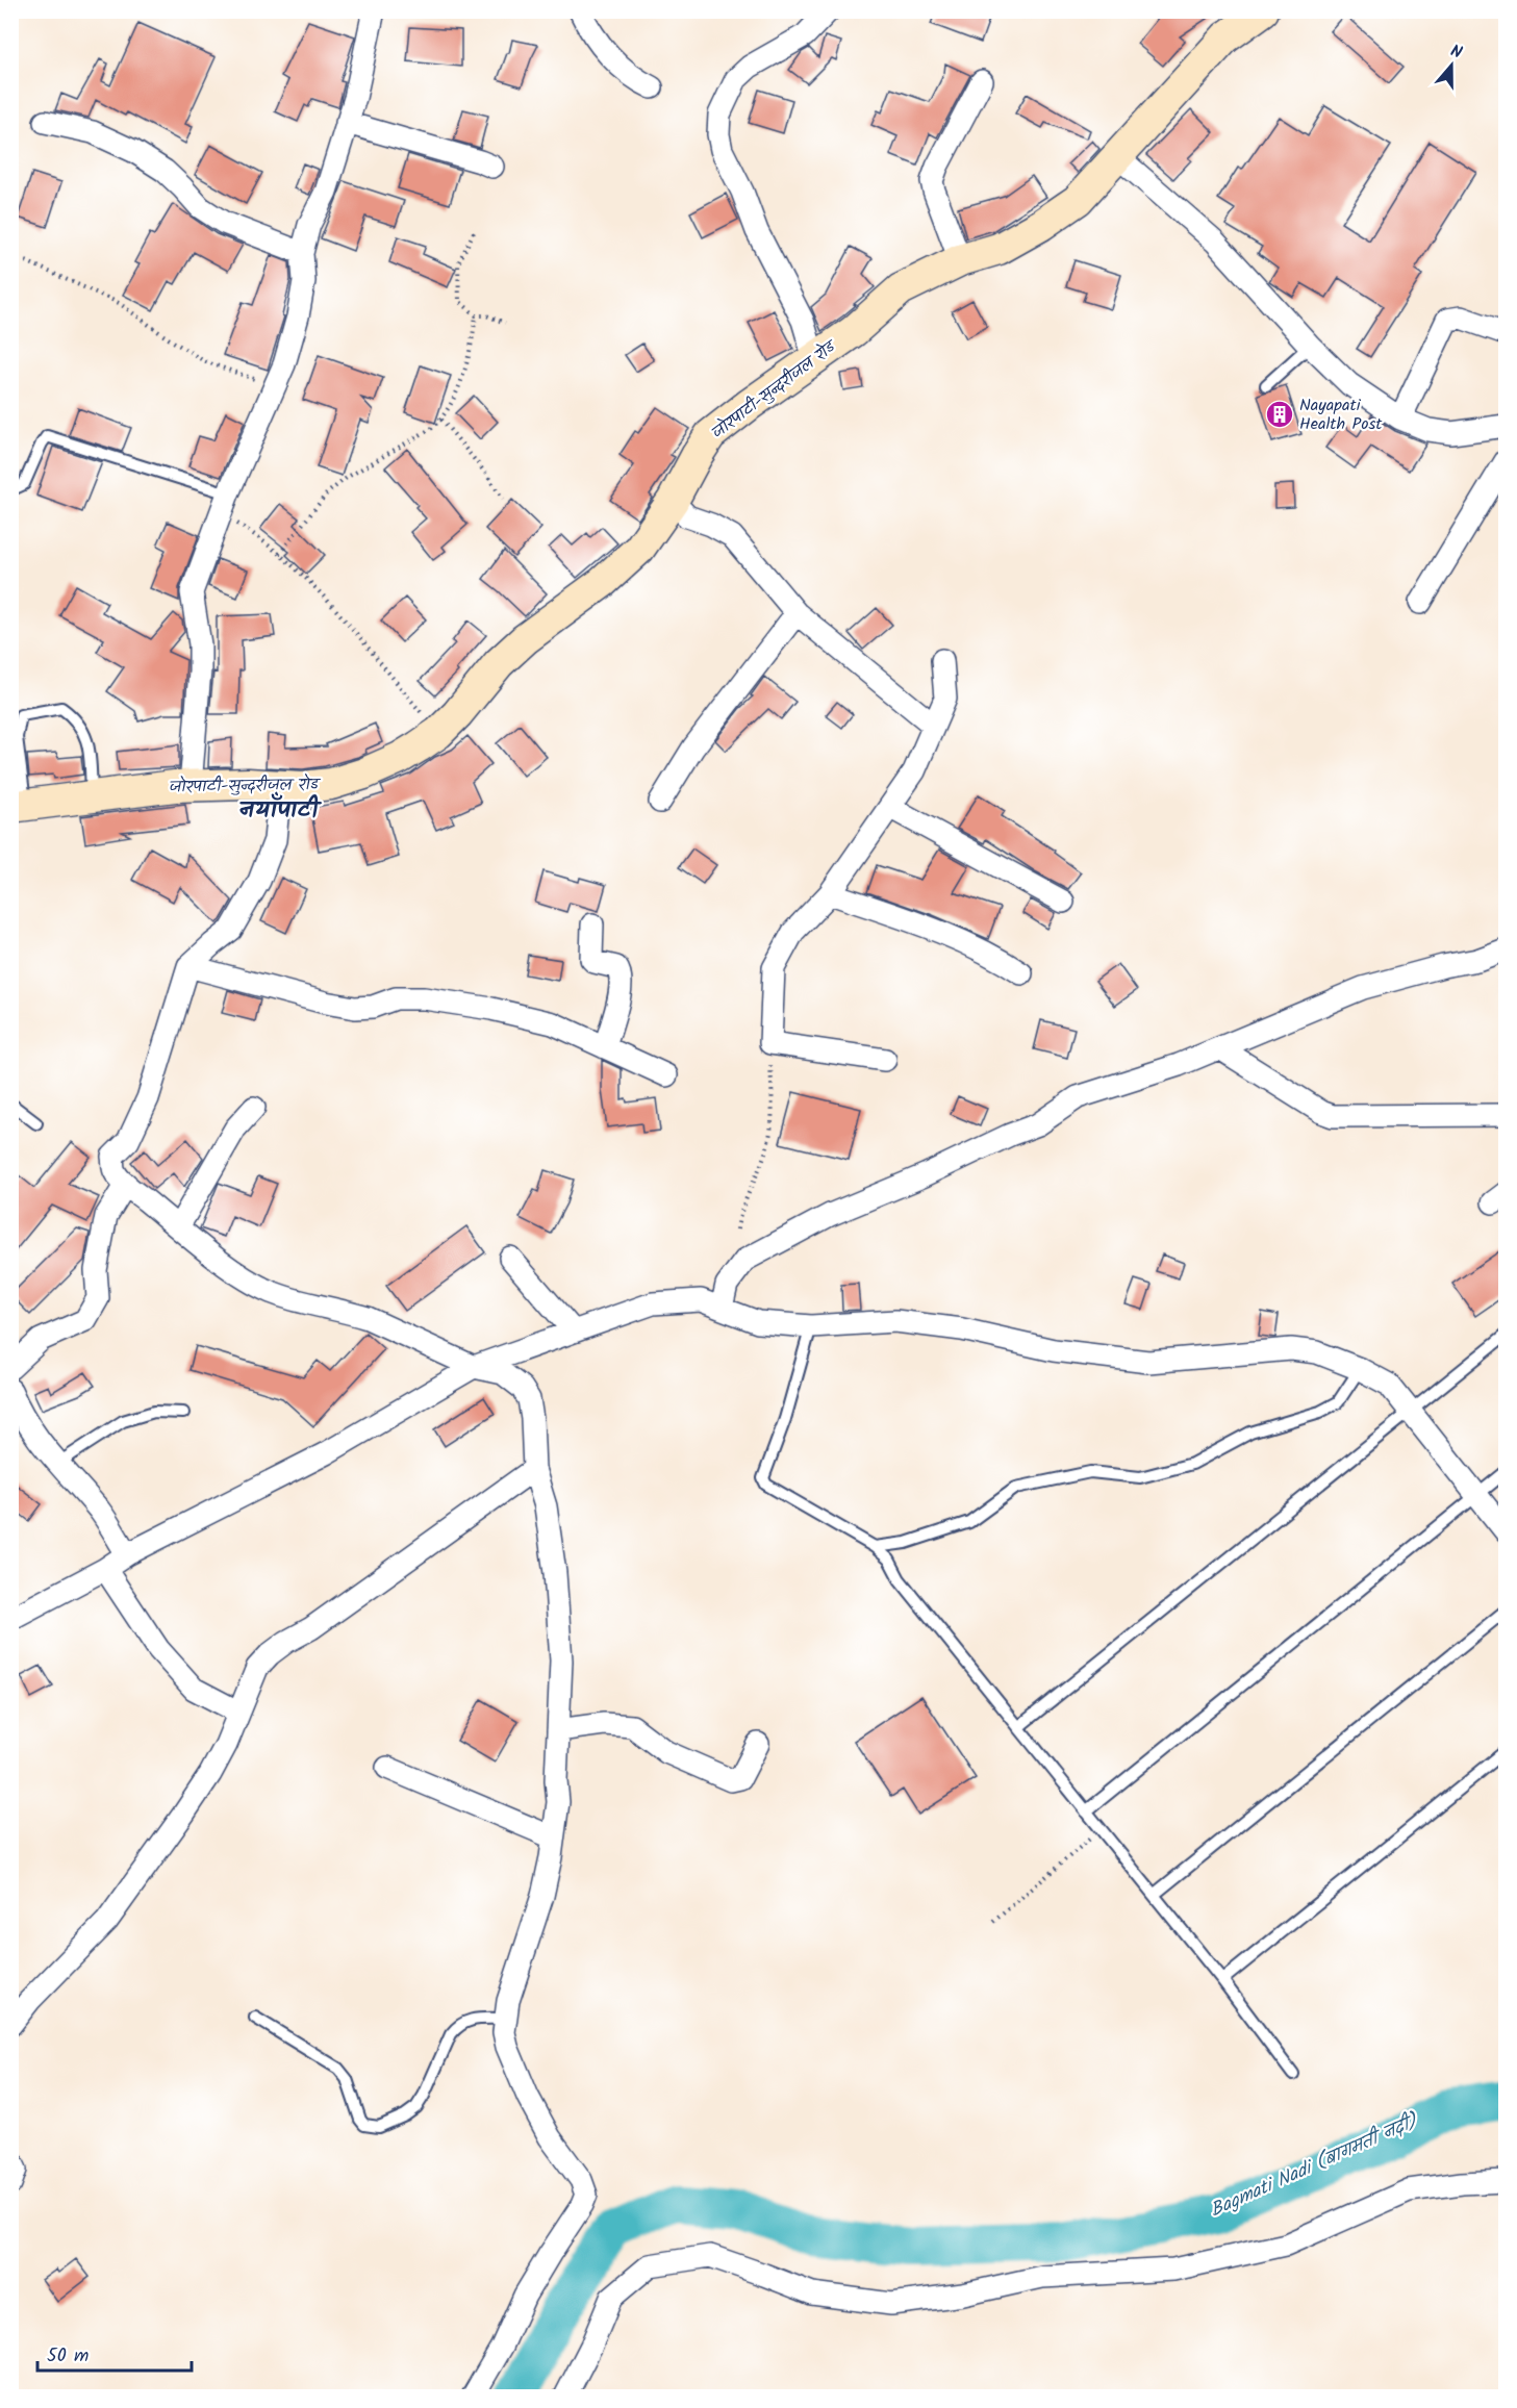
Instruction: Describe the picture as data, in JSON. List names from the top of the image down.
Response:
{
  "streets": {
    "main road": ["जोरपाटी-सुन्दरीजल रोड"]
  },
  "districts": ["नयाँपाटी"],
  "water": ["Bagmati Nadi (बागमती नदी)"],
  "places": {
    "building": ["Nayapati Health Post"]
  },
  "scale_bar": "50 m",
  "north": "top"
}
